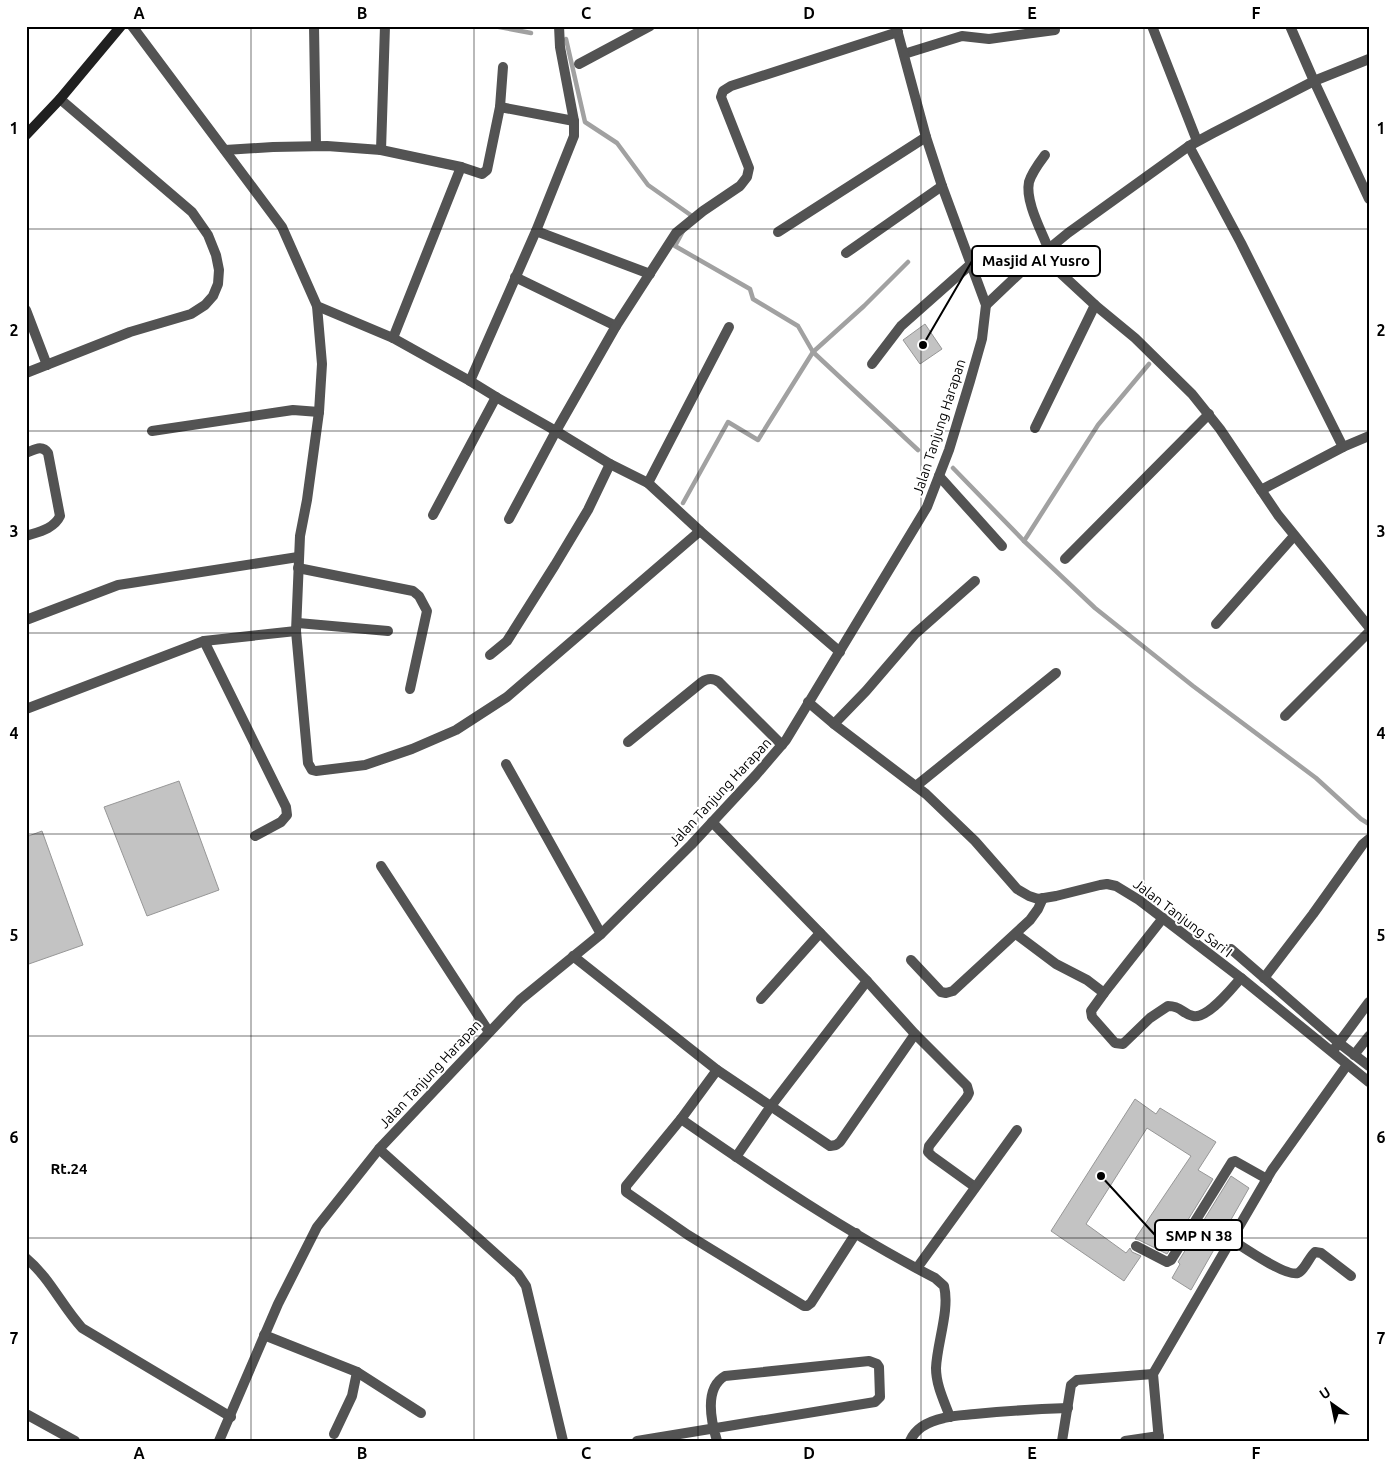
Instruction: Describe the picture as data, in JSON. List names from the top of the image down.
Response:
{
  "streets": {
    "street": ["Jalan Tanjung Harapan", "Jalan Tanjung Sari I"]
  },
  "districts": ["Rt.24"],
  "places": ["Masjid Al Yusro", "SMP N 38"],
  "north": "top left",
  "grid": {
    "columns": [
      "A",
      "B",
      "C",
      "D",
      "E",
      "F"
    ],
    "rows": [
      "1",
      "2",
      "3",
      "4",
      "5",
      "6",
      "7"
    ]
  }
}
